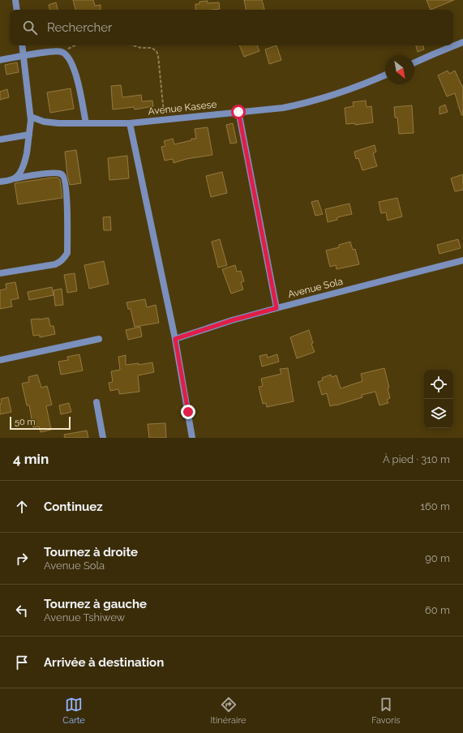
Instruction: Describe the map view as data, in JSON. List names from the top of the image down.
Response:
{
  "streets": {
    "street": ["Avenue Kasese", "Avenue Sola"]
  },
  "scale_bar": "50 m",
  "north": "bottom right",
  "page": {
    "search": "Rechercher",
    "scale": "50 m",
    "heading": ["4 min", "À pied · 310 m"],
    "list": [
      ["Continuez", "160 m"],
      ["Tournez à droite", "Avenue Sola", "90 m"],
      ["Tournez à gauche", "Avenue Tshiwew", "60 m"],
      "Arrivée à destination"
    ],
    "nav": ["Carte", "Itinéraire", "Favoris"]
  }
}
